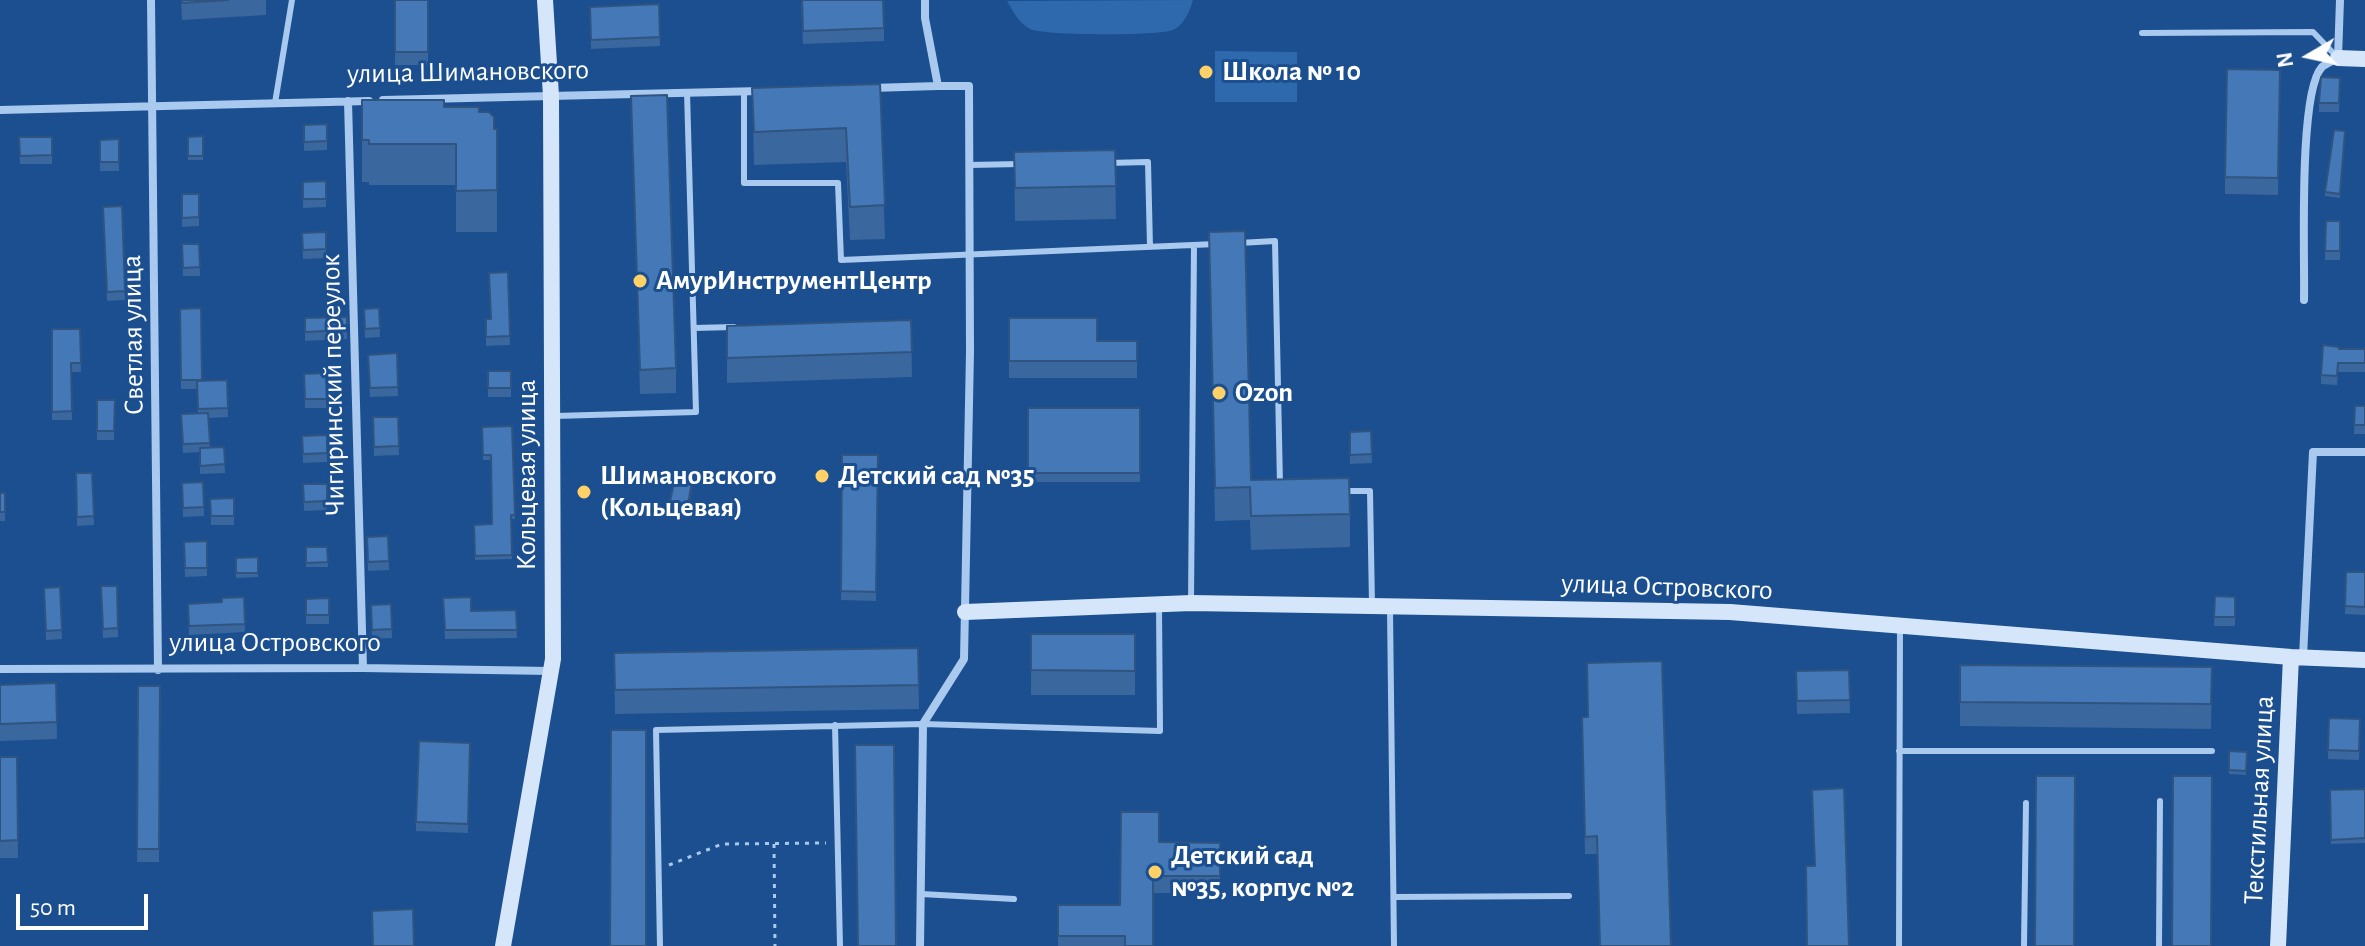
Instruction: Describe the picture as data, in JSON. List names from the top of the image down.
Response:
{
  "streets": {
    "street": [
      "улица Шимановского",
      "Светлая улица",
      "Чигиринский переулок",
      "Кольцевая улица",
      "улица Островского",
      "Текстильная улица"
    ]
  },
  "crossings": [
    ["улица Шимановского", "Светлая улица"],
    ["улица Шимановского", "Чигиринский переулок"],
    ["улица Шимановского", "Кольцевая улица"],
    ["Светлая улица", "улица Островского"],
    ["Чигиринский переулок", "улица Островского"],
    ["Кольцевая улица", "улица Островского"],
    ["улица Островского", "Текстильная улица"]
  ],
  "places": [
    "Школа № 10",
    "АмурИнструментЦентр",
    "Ozon",
    "Детский сад №35",
    "Шимановского (Кольцевая)",
    "Детский сад №35, корпус №2"
  ],
  "scale_bar": "50 m",
  "north": "left"
}
